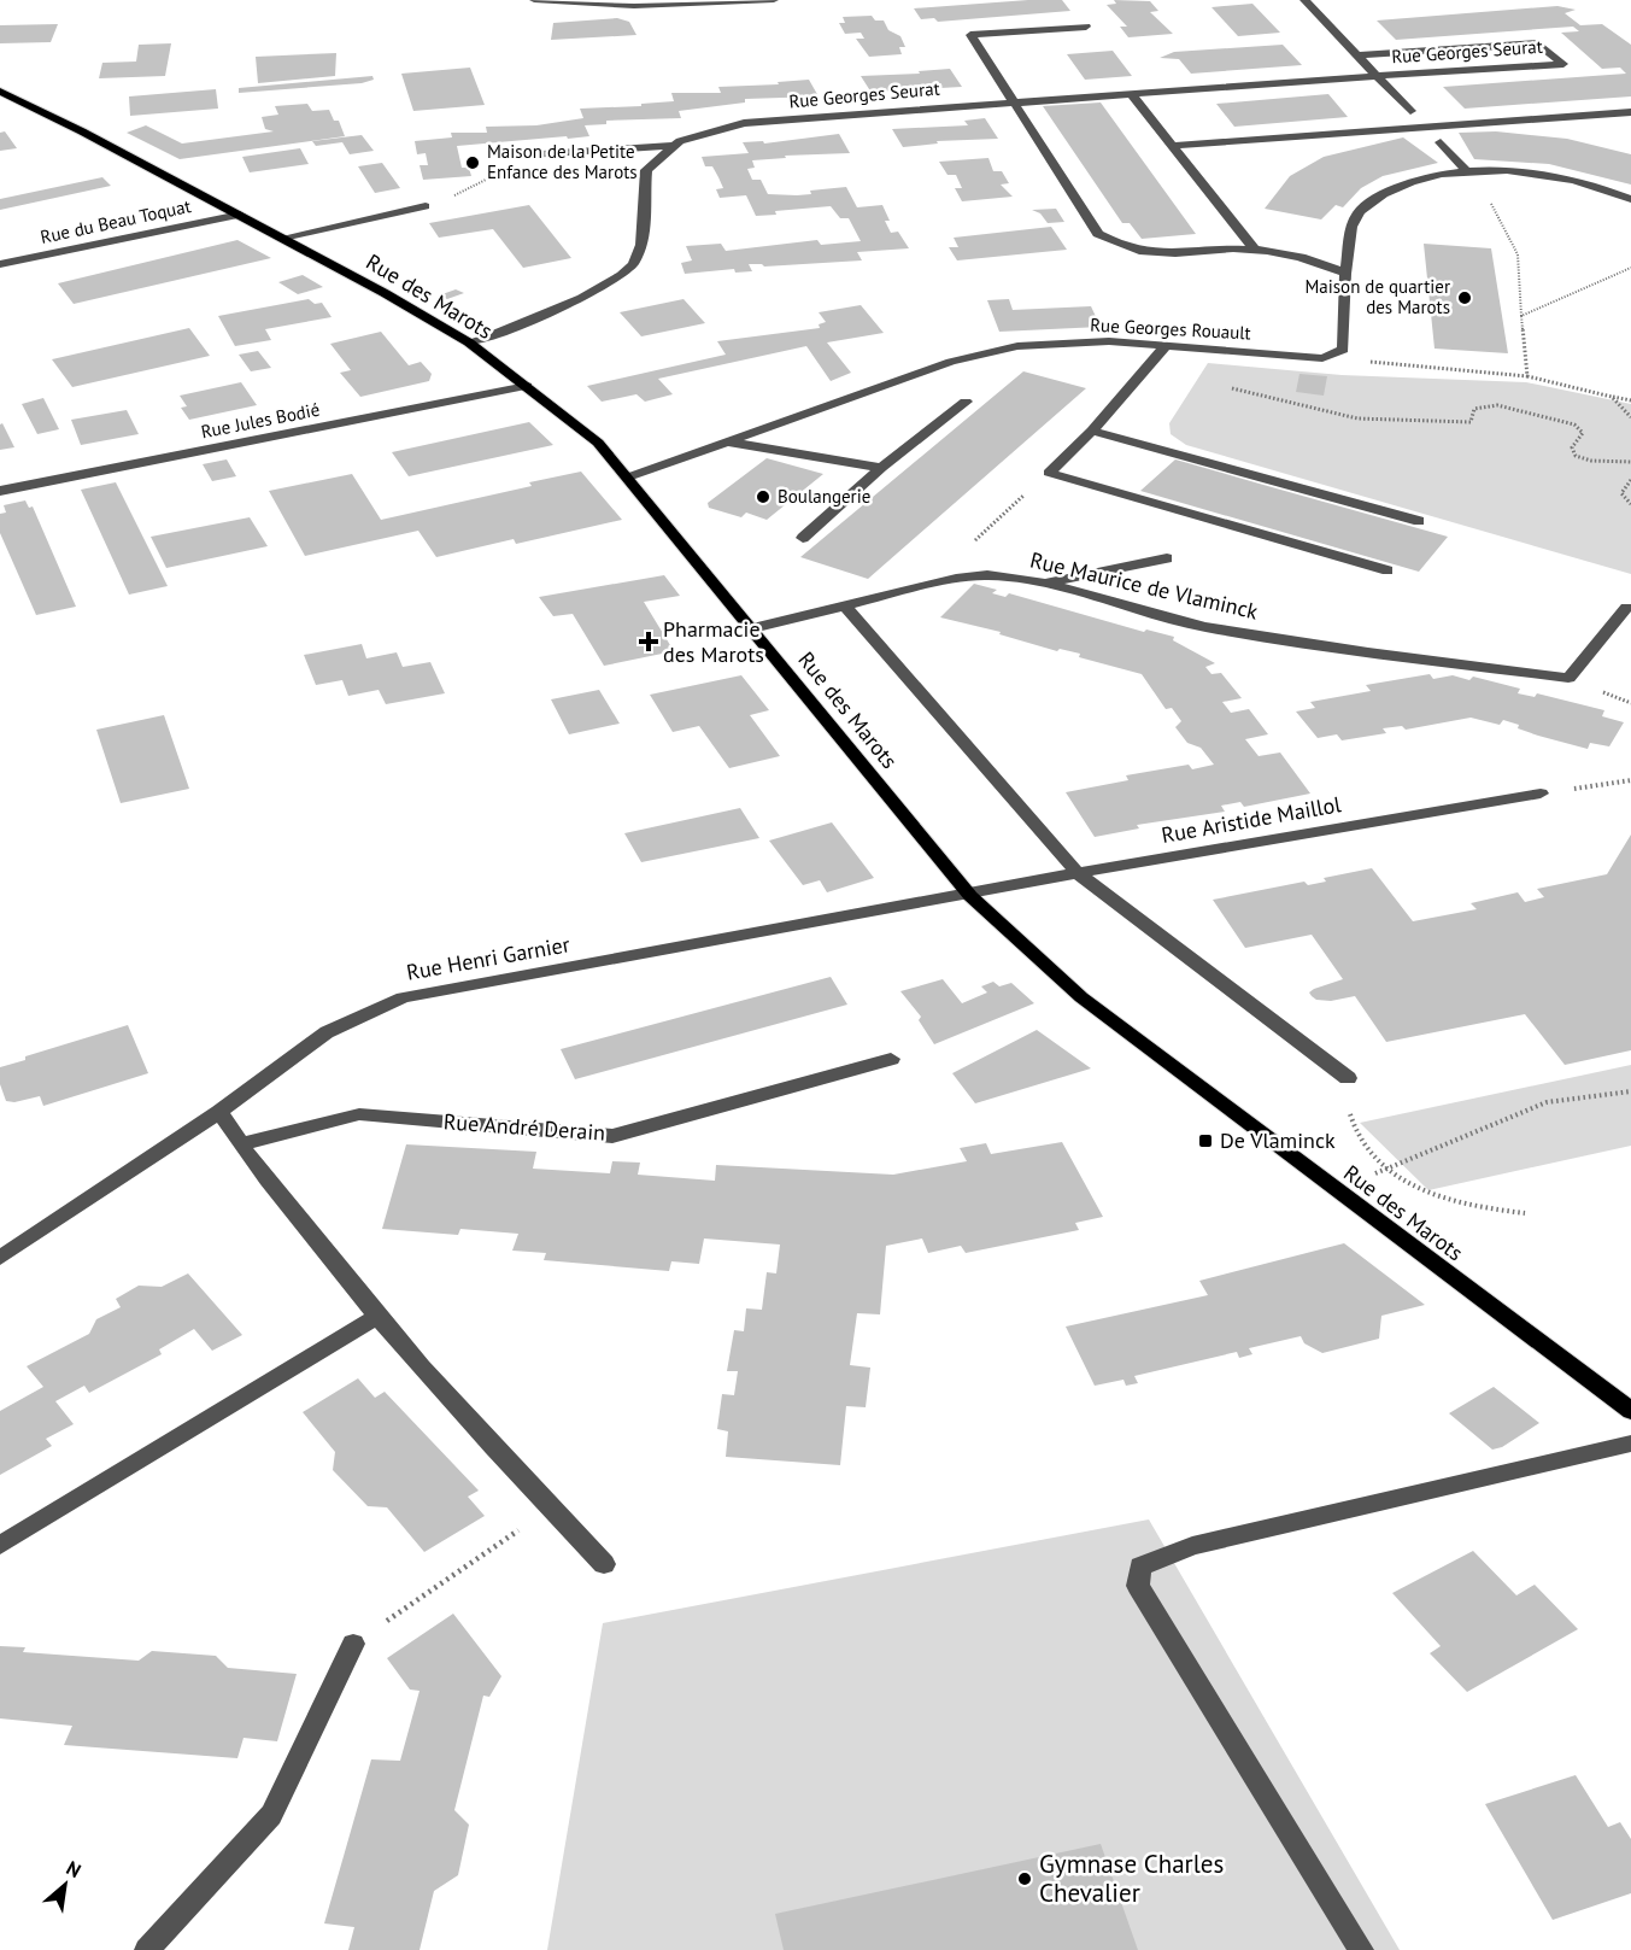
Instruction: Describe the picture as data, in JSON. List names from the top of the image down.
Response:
{
  "streets": {
    "main road": ["Rue des Marots"],
    "street": [
      "Rue Georges Seurat",
      "Rue du Beau Toquat",
      "Rue Georges Rouault",
      "Rue Jules Bodié",
      "Rue Maurice de Vlaminck",
      "Rue Aristide Maillol",
      "Rue Henri Garnier",
      "Rue André Derain"
    ]
  },
  "crossings": [
    ["Rue Georges Seurat", "Rue des Marots"],
    ["Rue du Beau Toquat", "Rue des Marots"],
    ["Rue des Marots", "Rue Georges Rouault"],
    ["Rue des Marots", "Rue Jules Bodié"],
    ["Rue des Marots", "Rue Maurice de Vlaminck"],
    ["Rue des Marots", "Rue Aristide Maillol"],
    ["Rue des Marots", "Rue Henri Garnier"],
    ["Rue Aristide Maillol", "Rue Henri Garnier"]
  ],
  "places": {
    "other": [
      "Maison de la Petite Enfance des Marots",
      "Maison de quartier des Marots",
      "Boulangerie",
      "Gymnase Charles Chevalier"
    ],
    "health": ["Pharmacie des Marots"],
    "transit": ["De Vlaminck"]
  },
  "north": "top right"
}
